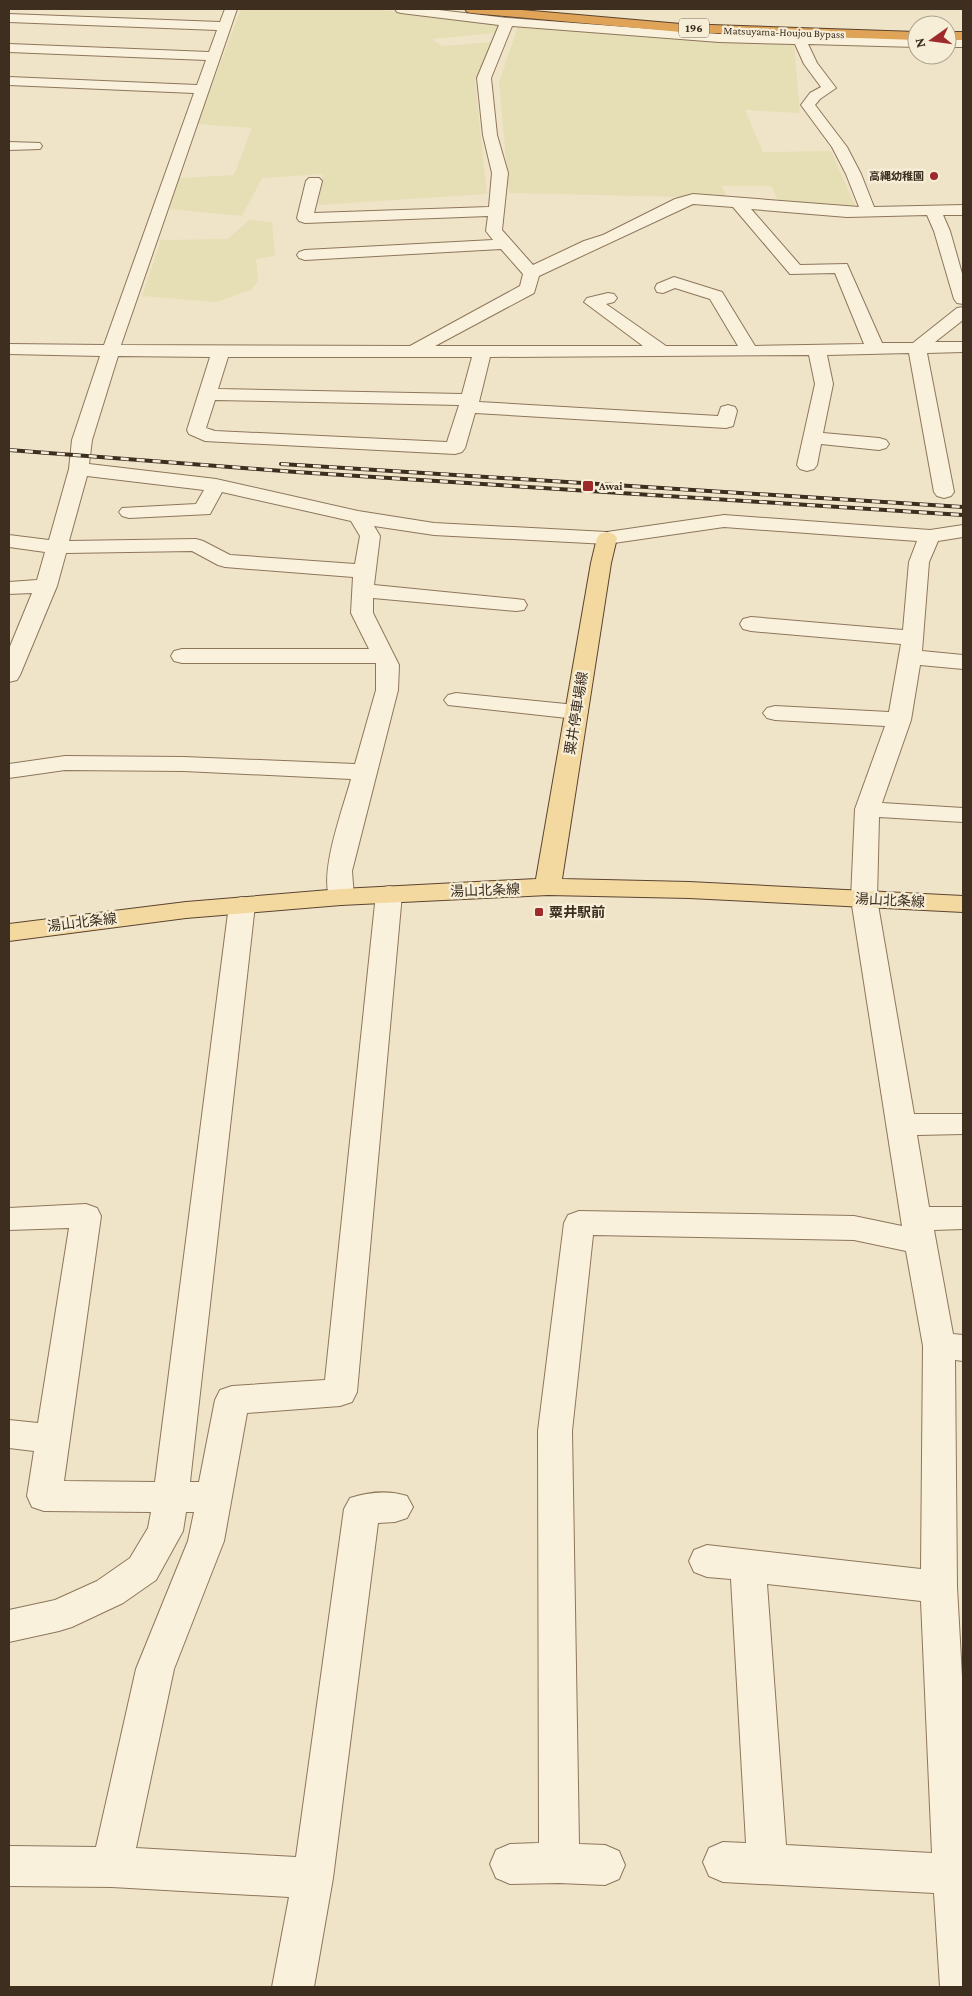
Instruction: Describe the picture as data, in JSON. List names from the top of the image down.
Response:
{
  "streets": {
    "highway": ["196", "Matsuyama-Houjou Bypass"],
    "main road": ["粟井停車場線", "湯山北条線"]
  },
  "crossings": [
    ["粟井停車場線", "湯山北条線"]
  ],
  "places": {
    "other": ["高縄幼稚園"],
    "transit": ["Awai", "粟井駅前"]
  },
  "north": "left"
}
